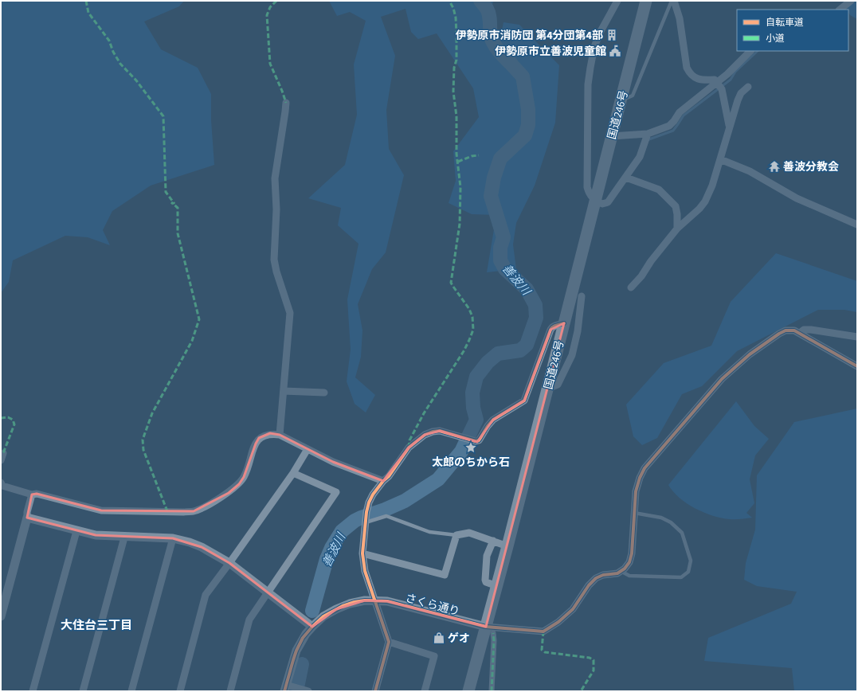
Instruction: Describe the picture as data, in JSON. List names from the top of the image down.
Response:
{
  "streets": {
    "highway": ["国道246号"],
    "street": ["さくら通り"]
  },
  "crossings": [
    ["国道246号", "さくら通り"]
  ],
  "districts": ["大住台三丁目"],
  "water": ["善波川"],
  "places": {
    "building": ["伊勢原市消防団 第4分団第4部"],
    "public building": ["伊勢原市立善波児童館"],
    "temple": ["善波分教会"],
    "place": ["太郎のちから石"],
    "shop": ["ゲオ"]
  },
  "legend": ["自転車道", "小道"]
}
